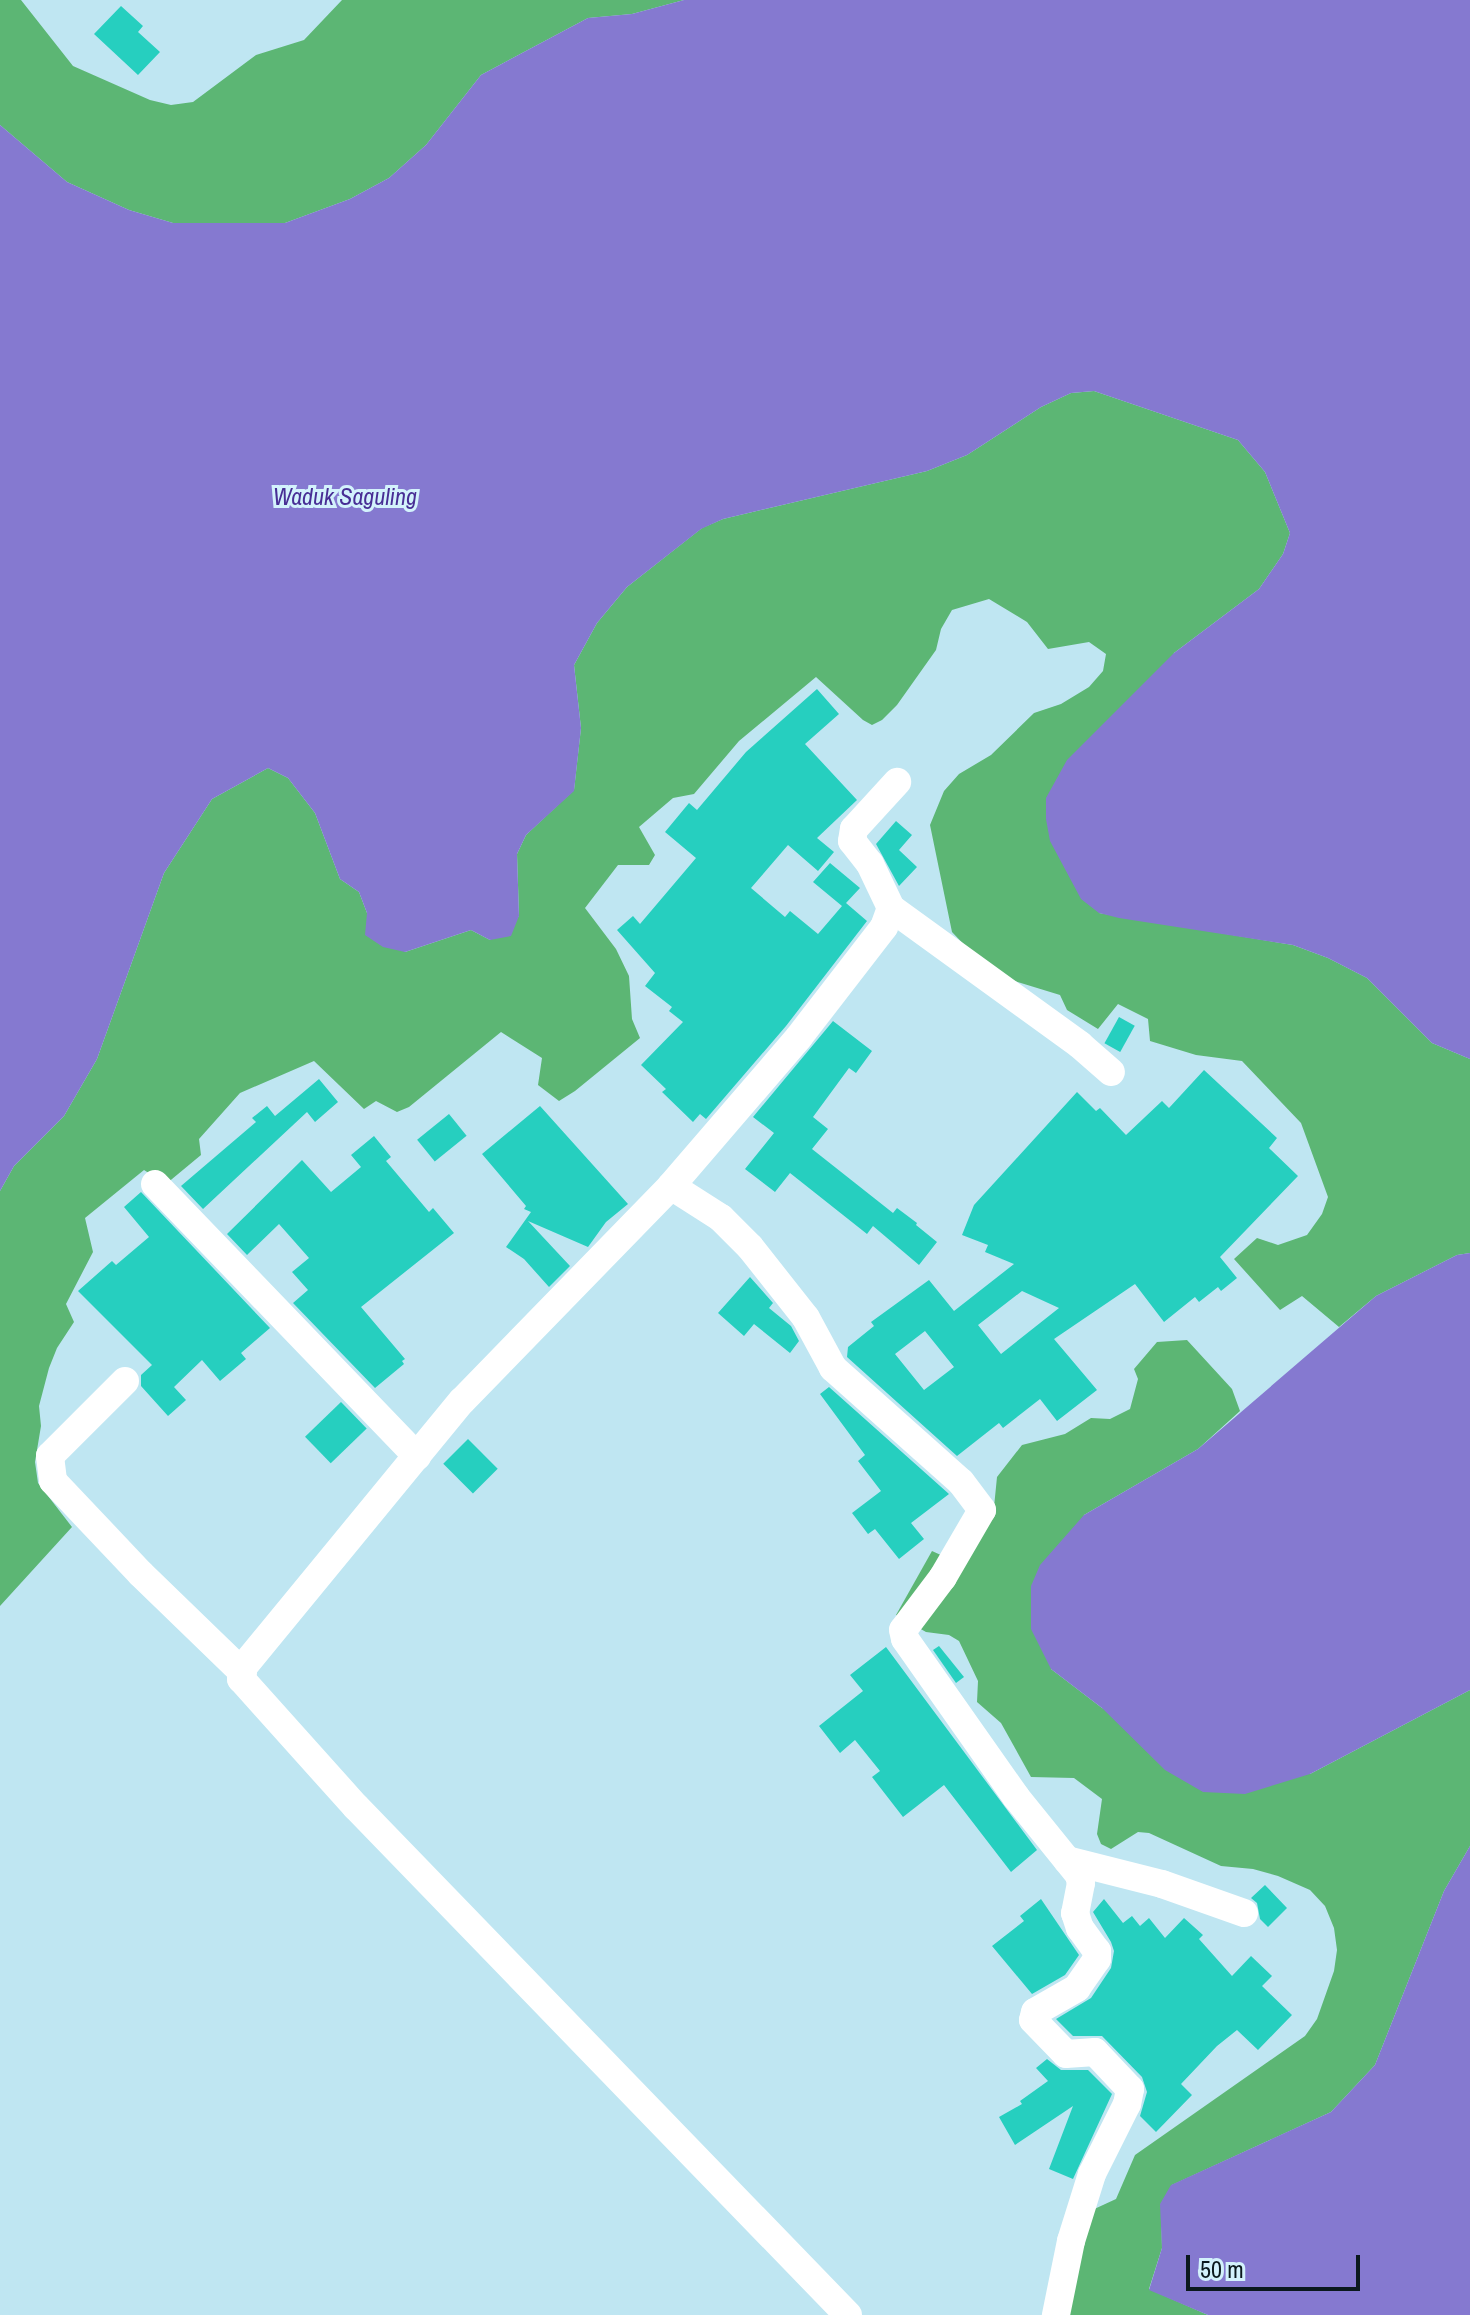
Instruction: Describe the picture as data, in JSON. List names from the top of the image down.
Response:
{
  "water": ["Waduk Saguling"],
  "scale_bar": "50 m"
}
